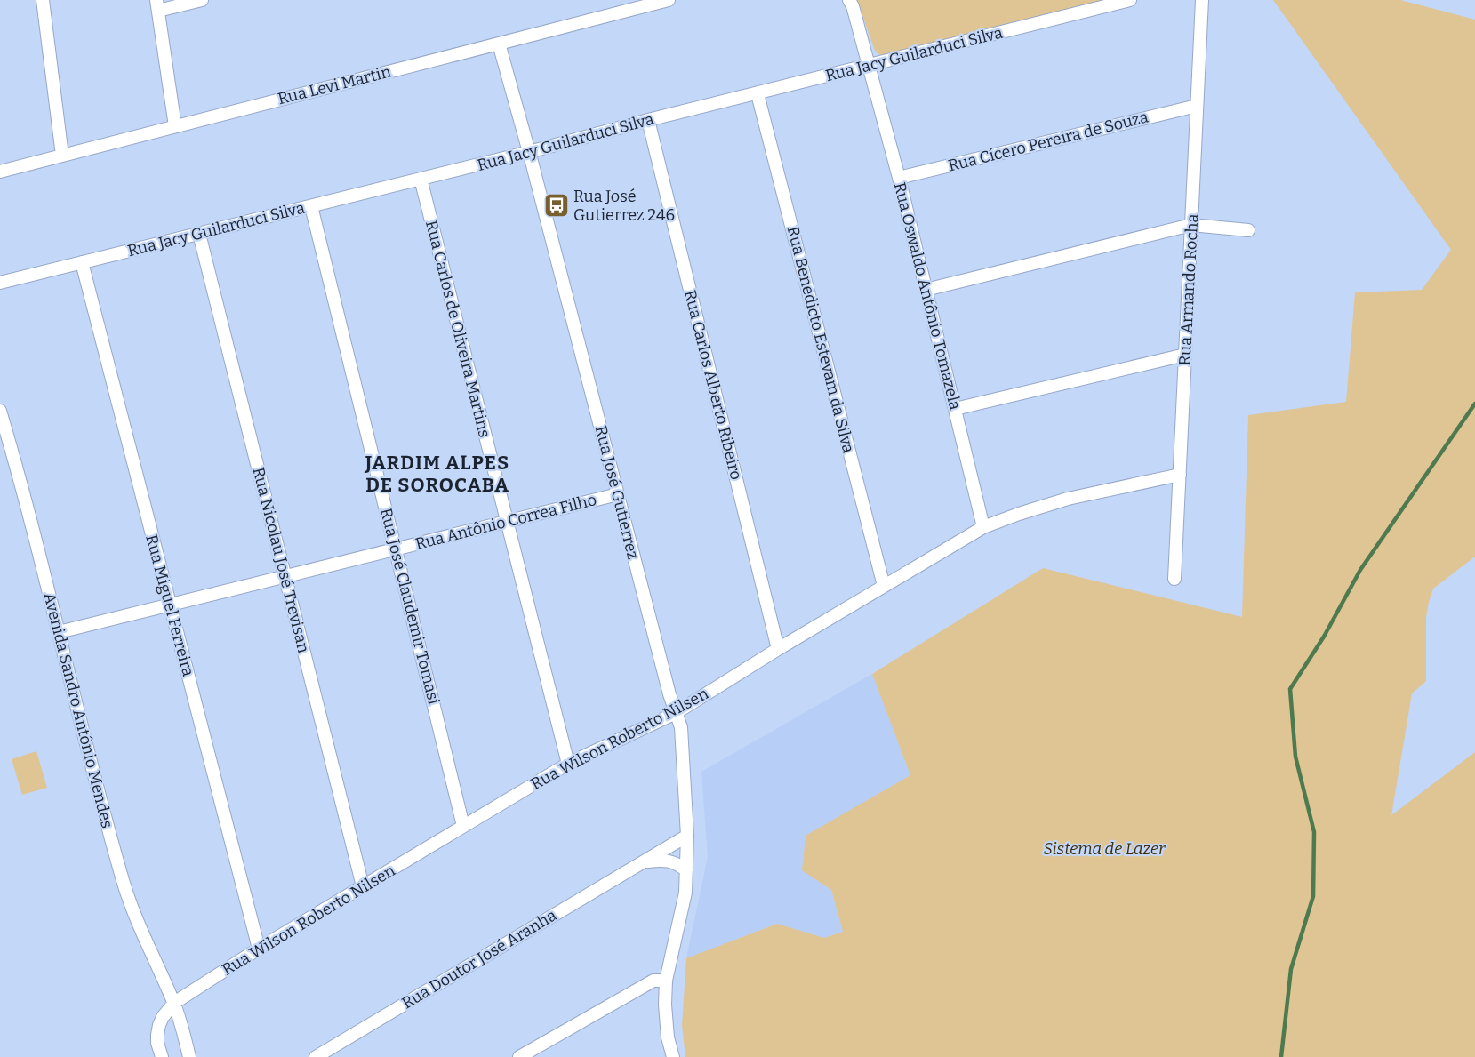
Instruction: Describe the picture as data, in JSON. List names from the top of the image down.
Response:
{
  "streets": {
    "street": [
      "Rua Jacy Guilarduci Silva",
      "Rua Levi Martin",
      "Rua Cícero Pereira de Souza",
      "Rua Armando Rocha",
      "Rua Oswaldo Antônio Tomazela",
      "Rua Carlos de Oliveira Martins",
      "Rua Benedicto Estevam da Silva",
      "Rua Carlos Alberto Ribeiro",
      "Rua José Gutierrez",
      "Rua Antônio Correa Filho",
      "Rua Nicolau José Trevisan",
      "Rua Miguel Ferreira",
      "Rua José Claudemir Tomasi",
      "Avenida Sandro Antônio Mendes",
      "Rua Wilson Roberto Nilsen",
      "Rua Doutor José Aranha"
    ]
  },
  "crossings": [
    ["Rua Jacy Guilarduci Silva", "Rua Oswaldo Antônio Tomazela"],
    ["Rua Jacy Guilarduci Silva", "Rua Carlos de Oliveira Martins"],
    ["Rua Jacy Guilarduci Silva", "Rua Benedicto Estevam da Silva"],
    ["Rua Jacy Guilarduci Silva", "Rua Carlos Alberto Ribeiro"],
    ["Rua Jacy Guilarduci Silva", "Rua José Gutierrez"],
    ["Rua Jacy Guilarduci Silva", "Rua Nicolau José Trevisan"],
    ["Rua Jacy Guilarduci Silva", "Rua Miguel Ferreira"],
    ["Rua Jacy Guilarduci Silva", "Rua José Claudemir Tomasi"],
    ["Rua Levi Martin", "Rua José Gutierrez"],
    ["Rua Cícero Pereira de Souza", "Rua Armando Rocha"],
    ["Rua Cícero Pereira de Souza", "Rua Oswaldo Antônio Tomazela"],
    ["Rua Armando Rocha", "Rua Wilson Roberto Nilsen"],
    ["Rua Oswaldo Antônio Tomazela", "Rua Wilson Roberto Nilsen"],
    ["Rua Carlos de Oliveira Martins", "Rua Antônio Correa Filho"],
    ["Rua Carlos de Oliveira Martins", "Rua Wilson Roberto Nilsen"],
    ["Rua Benedicto Estevam da Silva", "Rua Wilson Roberto Nilsen"],
    ["Rua Carlos Alberto Ribeiro", "Rua Wilson Roberto Nilsen"],
    ["Rua José Gutierrez", "Rua Antônio Correa Filho"],
    ["Rua José Gutierrez", "Rua Wilson Roberto Nilsen"],
    ["Rua José Gutierrez", "Rua Doutor José Aranha"],
    ["Rua Antônio Correa Filho", "Rua Nicolau José Trevisan"],
    ["Rua Antônio Correa Filho", "Rua Miguel Ferreira"],
    ["Rua Antônio Correa Filho", "Rua José Claudemir Tomasi"],
    ["Rua Antônio Correa Filho", "Avenida Sandro Antônio Mendes"],
    ["Rua Nicolau José Trevisan", "Rua Wilson Roberto Nilsen"],
    ["Rua Miguel Ferreira", "Rua Wilson Roberto Nilsen"],
    ["Rua José Claudemir Tomasi", "Rua Wilson Roberto Nilsen"],
    ["Avenida Sandro Antônio Mendes", "Rua Wilson Roberto Nilsen"]
  ],
  "districts": ["JARDIM ALPES DE SOROCABA"],
  "parks": ["Sistema de Lazer"],
  "places": {
    "bus stop": ["Rua José Gutierrez 246"]
  }
}
